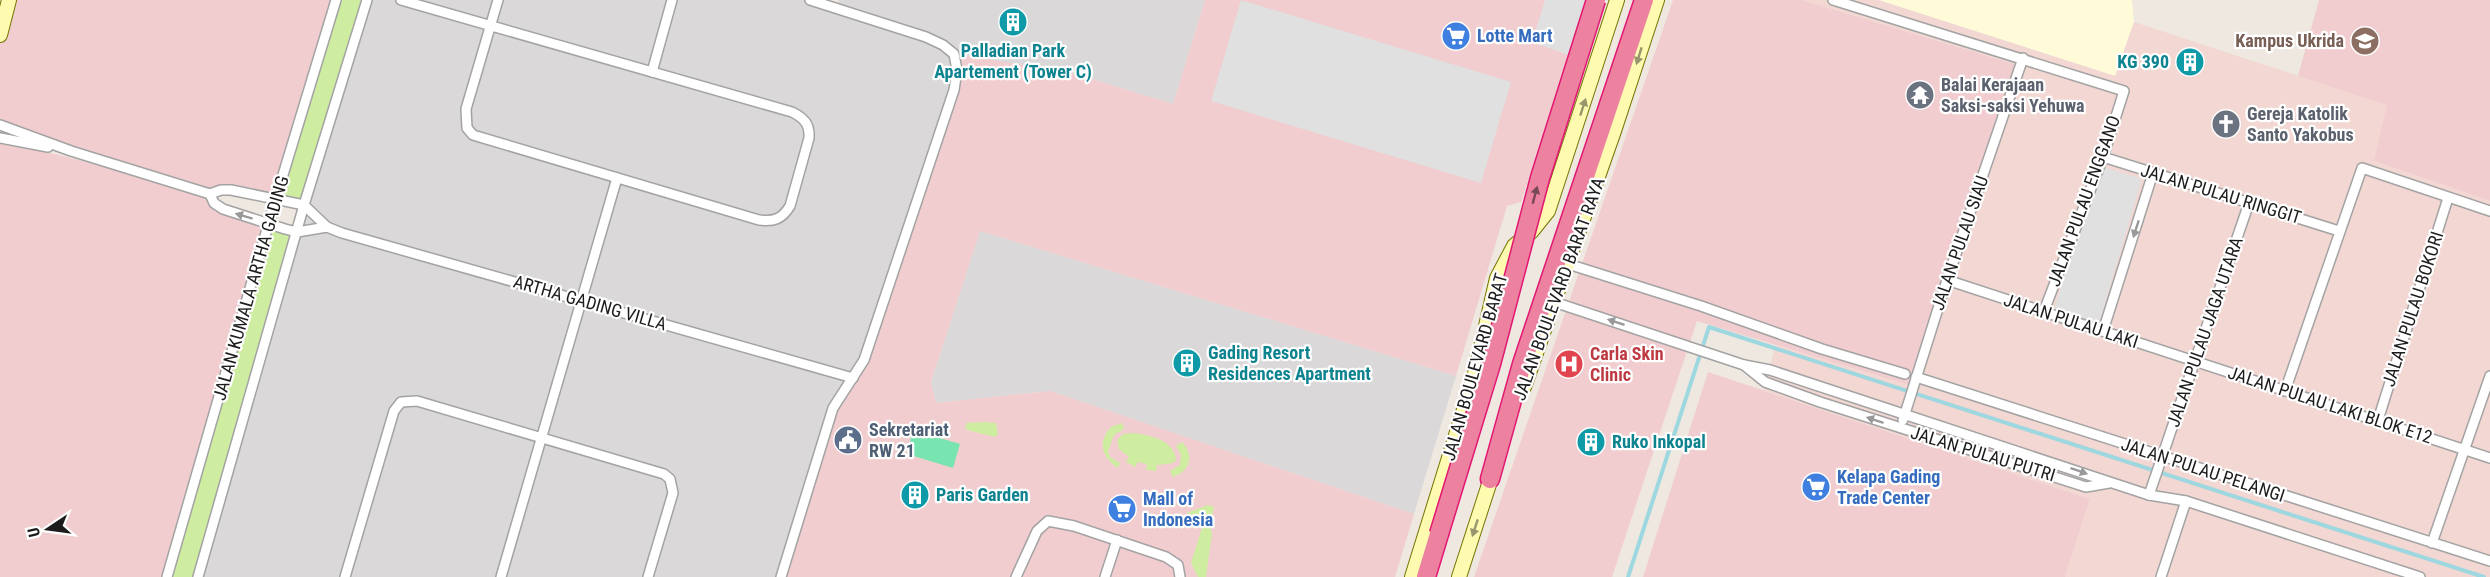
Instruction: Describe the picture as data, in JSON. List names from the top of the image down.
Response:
{
  "streets": {
    "main road": ["JALAN BOULEVARD BARAT RAYA", "JALAN BOULEVARD BARAT"],
    "street": [
      "JALAN PULAU RINGGIT",
      "JALAN PULAU ENGGANO",
      "JALAN PULAU SIAU",
      "JALAN KUMALA ARTHA GADING",
      "ARTHA GADING VILLA",
      "JALAN PULAU BOKORI",
      "JALAN PULAU LAKI",
      "JALAN PULAU JAGA UTARA",
      "JALAN PULAU LAKI BLOK E12",
      "JALAN PULAU PUTRI",
      "JALAN PULAU PELANGI"
    ]
  },
  "crossings": [
    ["JALAN PULAU RINGGIT", "JALAN PULAU ENGGANO"],
    ["JALAN PULAU RINGGIT", "JALAN PULAU JAGA UTARA"],
    ["JALAN PULAU ENGGANO", "JALAN PULAU SIAU"],
    ["JALAN PULAU ENGGANO", "JALAN PULAU LAKI"],
    ["JALAN PULAU SIAU", "JALAN PULAU LAKI"],
    ["JALAN PULAU SIAU", "JALAN PULAU PUTRI"],
    ["JALAN PULAU SIAU", "JALAN PULAU PELANGI"],
    ["JALAN BOULEVARD BARAT RAYA", "JALAN PULAU PUTRI"],
    ["JALAN PULAU BOKORI", "JALAN PULAU LAKI BLOK E12"],
    ["JALAN PULAU LAKI", "JALAN PULAU JAGA UTARA"],
    ["JALAN PULAU LAKI", "JALAN PULAU LAKI BLOK E12"],
    ["JALAN PULAU JAGA UTARA", "JALAN PULAU LAKI BLOK E12"],
    ["JALAN PULAU JAGA UTARA", "JALAN PULAU PUTRI"],
    ["JALAN PULAU JAGA UTARA", "JALAN PULAU PELANGI"]
  ],
  "one_way": ["JALAN BOULEVARD BARAT RAYA", "JALAN BOULEVARD BARAT"],
  "places": {
    "building": [
      "Palladian Park Apartement (Tower C)",
      "KG 390",
      "Gading Resort Residences Apartment",
      "Ruko Inkopal",
      "Paris Garden"
    ],
    "supermarket": ["Lotte Mart", "Kelapa Gading Trade Center", "Mall of Indonesia"],
    "school or university": ["Kampus Ukrida"],
    "temple": ["Balai Kerajaan Saksi-saksi Yehuwa"],
    "church": ["Gereja Katolik Santo Yakobus"],
    "hospital": ["Carla Skin Clinic"],
    "public building": ["Sekretariat RW 21"]
  },
  "north": "left"
}
